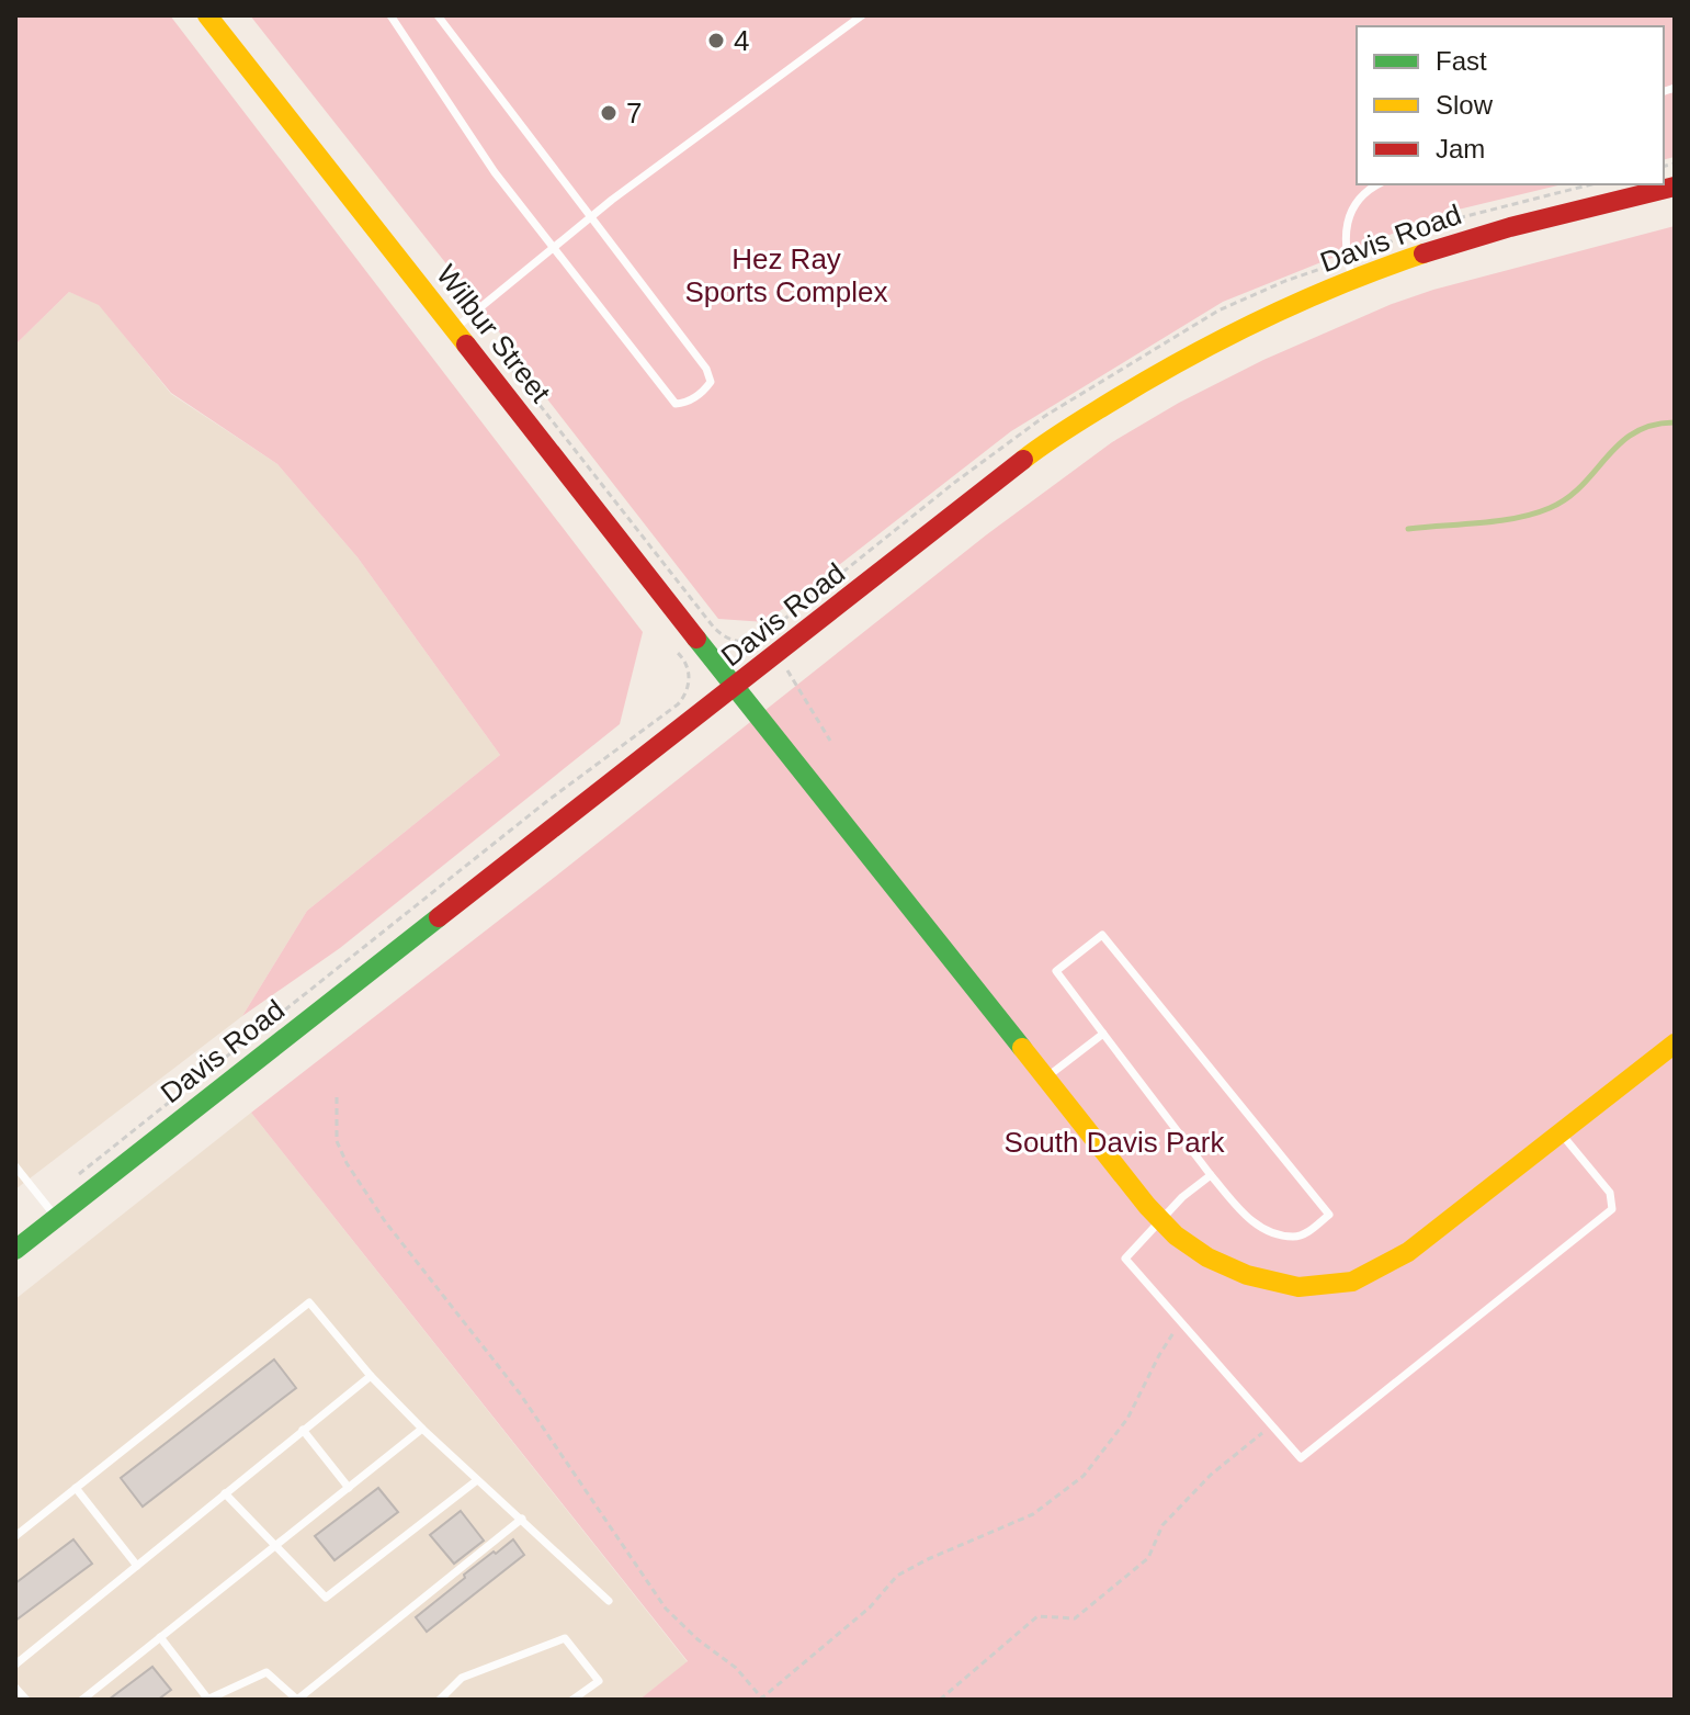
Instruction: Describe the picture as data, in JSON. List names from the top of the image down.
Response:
{
  "streets": {
    "street": ["Davis Road", "Wilbur Street"]
  },
  "crossings": [
    ["Davis Road", "Wilbur Street"]
  ],
  "parks": ["Hez Ray Sports Complex", "South Davis Park"],
  "places": ["4", "7"],
  "legend": ["Fast", "Slow", "Jam"]
}
